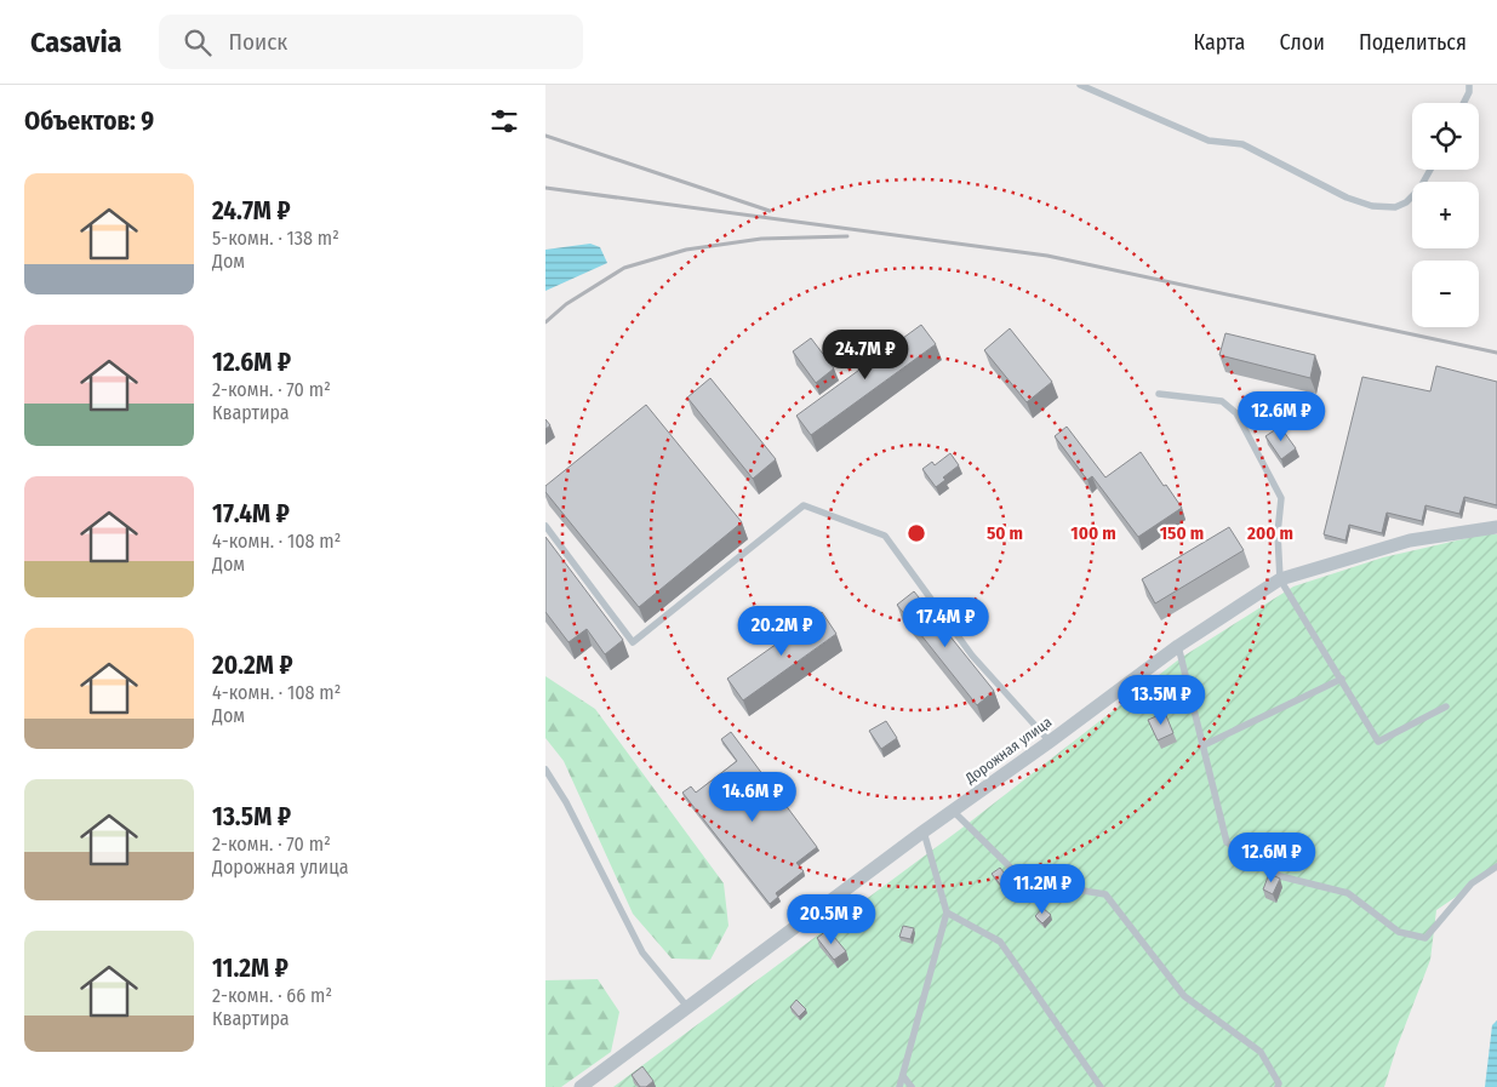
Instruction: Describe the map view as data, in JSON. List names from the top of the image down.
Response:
{
  "streets": {
    "street": ["Дорожная улица"]
  },
  "page": {
    "header": "Casavia",
    "search": "Поиск",
    "nav": ["Карта", "Слои", "Поделиться"],
    "heading": "Объектов: 9",
    "map_buttons": ["+", "−"],
    "list": [
      {
        "name": "24.7M ₽",
        "note": "5-комн. · 138 m² · Дом"
      },
      {
        "name": "12.6M ₽",
        "note": "2-комн. · 70 m² · Квартира"
      },
      {
        "name": "17.4M ₽",
        "note": "4-комн. · 108 m² · Дом"
      },
      {
        "name": "20.2M ₽",
        "note": "4-комн. · 108 m² · Дом"
      },
      {
        "name": "13.5M ₽",
        "note": "2-комн. · 70 m² · Дорожная улица"
      },
      {
        "name": "11.2M ₽",
        "note": "2-комн. · 66 m² · Квартира"
      }
    ],
    "price": [
      "24.7M ₽",
      "12.6M ₽",
      "17.4M ₽",
      "20.2M ₽",
      "13.5M ₽",
      "14.6M ₽",
      "12.6M ₽",
      "11.2M ₽",
      "20.5M ₽"
    ]
  },
  "rings": [
    "50 m",
    "100 m",
    "150 m",
    "200 m"
  ]
}
